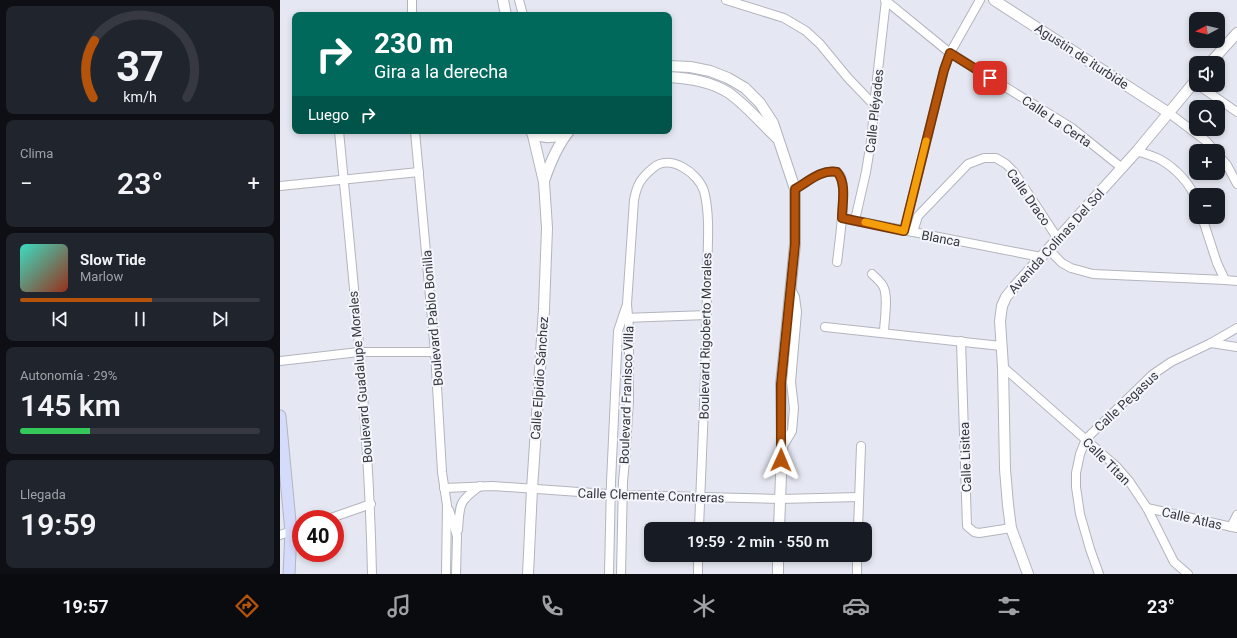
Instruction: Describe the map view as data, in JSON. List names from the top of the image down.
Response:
{
  "streets": {
    "street": [
      "Agustin de iturbide",
      "Calle Pléyades",
      "Calle La Certa",
      "Calle Draco",
      "Blanca",
      "Avenida Colinas Del Sol",
      "Boulevard Pablo Bonilla",
      "Boulevard Rigoberto Morales",
      "Boulevard Guadalupe Morales",
      "Calle Elpidio Sánchez",
      "Boulevard Franisco Villa",
      "Calle Pegasus",
      "Calle Lisitea",
      "Calle Titan",
      "Calle Clemente Contreras",
      "Calle Atlas"
    ]
  },
  "crossings": [
    ["Agustin de iturbide", "Avenida Colinas Del Sol"],
    ["Calle Pléyades", "Blanca"],
    ["Calle La Certa", "Avenida Colinas Del Sol"],
    ["Calle Draco", "Blanca"],
    ["Calle Draco", "Avenida Colinas Del Sol"],
    ["Blanca", "Avenida Colinas Del Sol"],
    ["Avenida Colinas Del Sol", "Calle Lisitea"],
    ["Avenida Colinas Del Sol", "Calle Titan"],
    ["Boulevard Pablo Bonilla", "Calle Clemente Contreras"],
    ["Boulevard Rigoberto Morales", "Boulevard Franisco Villa"],
    ["Boulevard Rigoberto Morales", "Calle Clemente Contreras"],
    ["Calle Elpidio Sánchez", "Calle Clemente Contreras"],
    ["Boulevard Franisco Villa", "Calle Clemente Contreras"],
    ["Calle Pegasus", "Calle Titan"],
    ["Calle Titan", "Calle Atlas"]
  ],
  "north": "left",
  "page": {
    "map_buttons": ["+", "−"],
    "turn": ["230 m", "Gira a la derecha"],
    "then": "Luego",
    "tile": [
      "Clima",
      ["Autonomía · 29%", "145 km"],
      ["Llegada", "19:59"]
    ],
    "heat": ["−", "23°", "+"],
    "song": ["Slow Tide", "Marlow"],
    "limit": "40",
    "trip": "19:59 · 2 min · 550 m",
    "tabs": ["19:57", "23°"],
    "gauge": ["37", "km/h"]
  }
}
